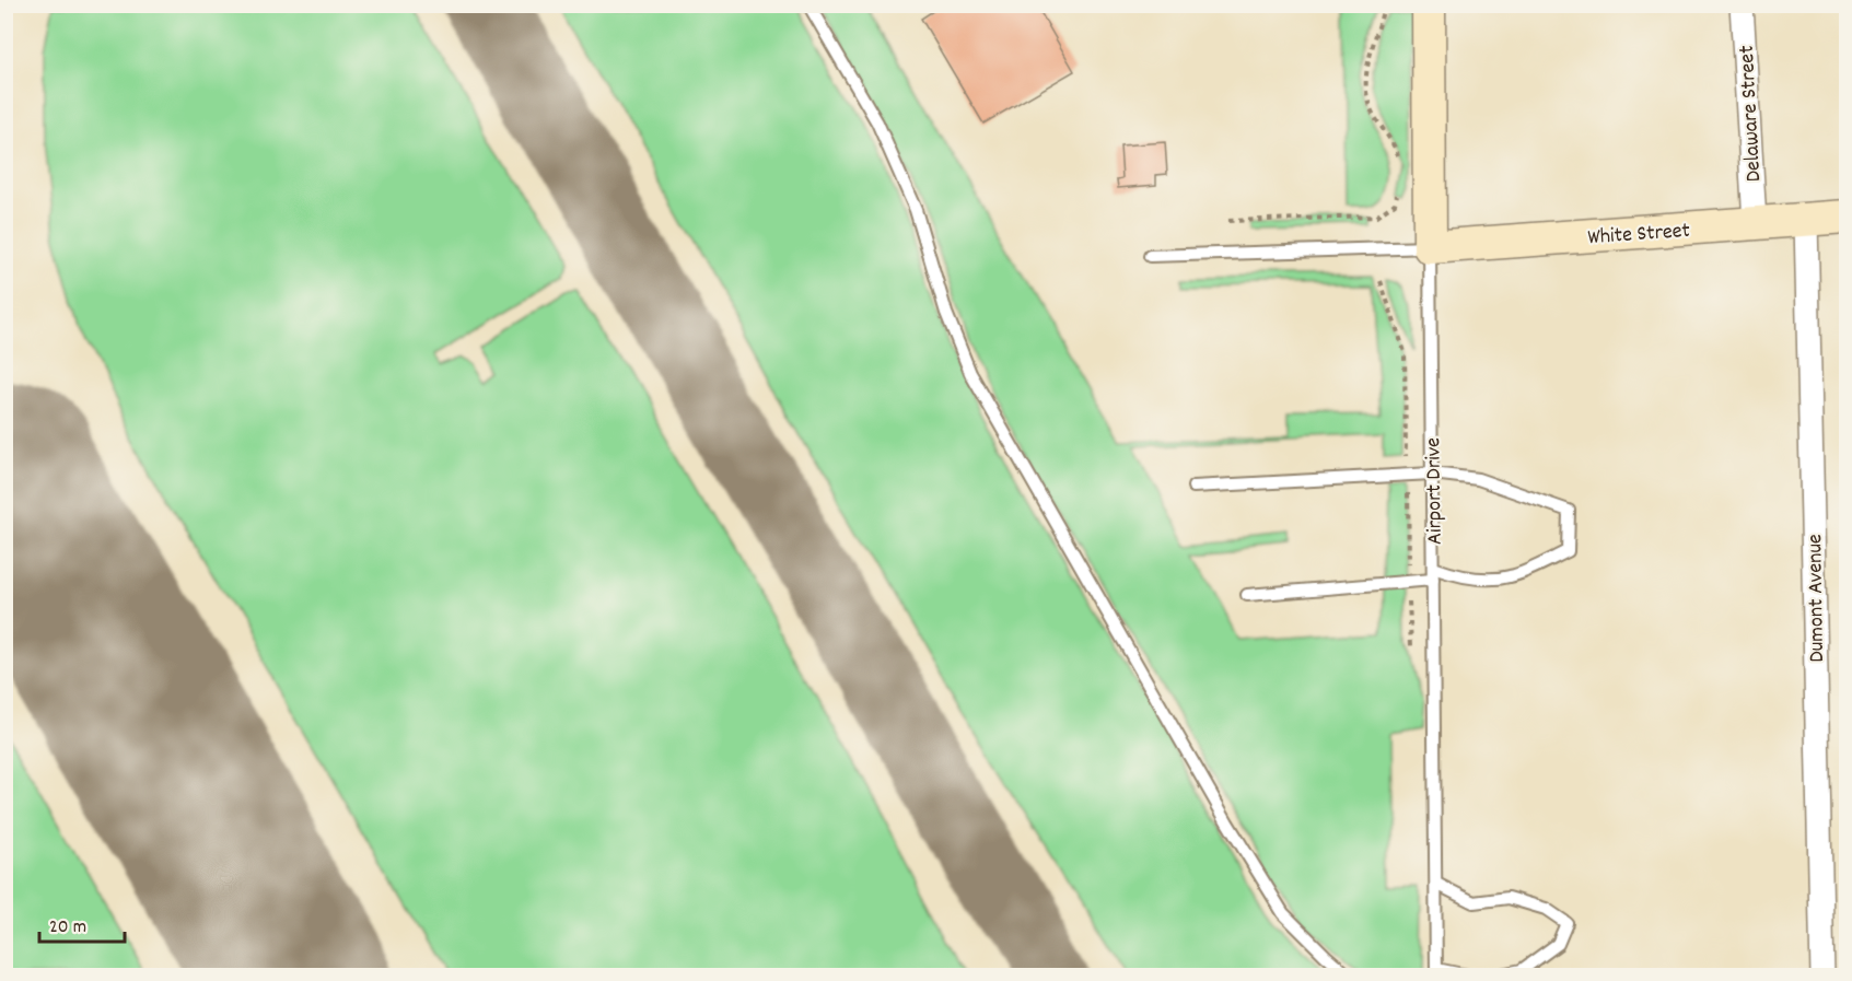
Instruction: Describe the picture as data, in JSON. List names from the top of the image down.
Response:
{
  "streets": {
    "main road": ["White Street", "Airport Drive"],
    "street": ["Delaware Street", "Dumont Avenue"]
  },
  "crossings": [
    ["Delaware Street", "White Street"],
    ["White Street", "Airport Drive"],
    ["White Street", "Dumont Avenue"]
  ],
  "scale_bar": "20 m"
}
